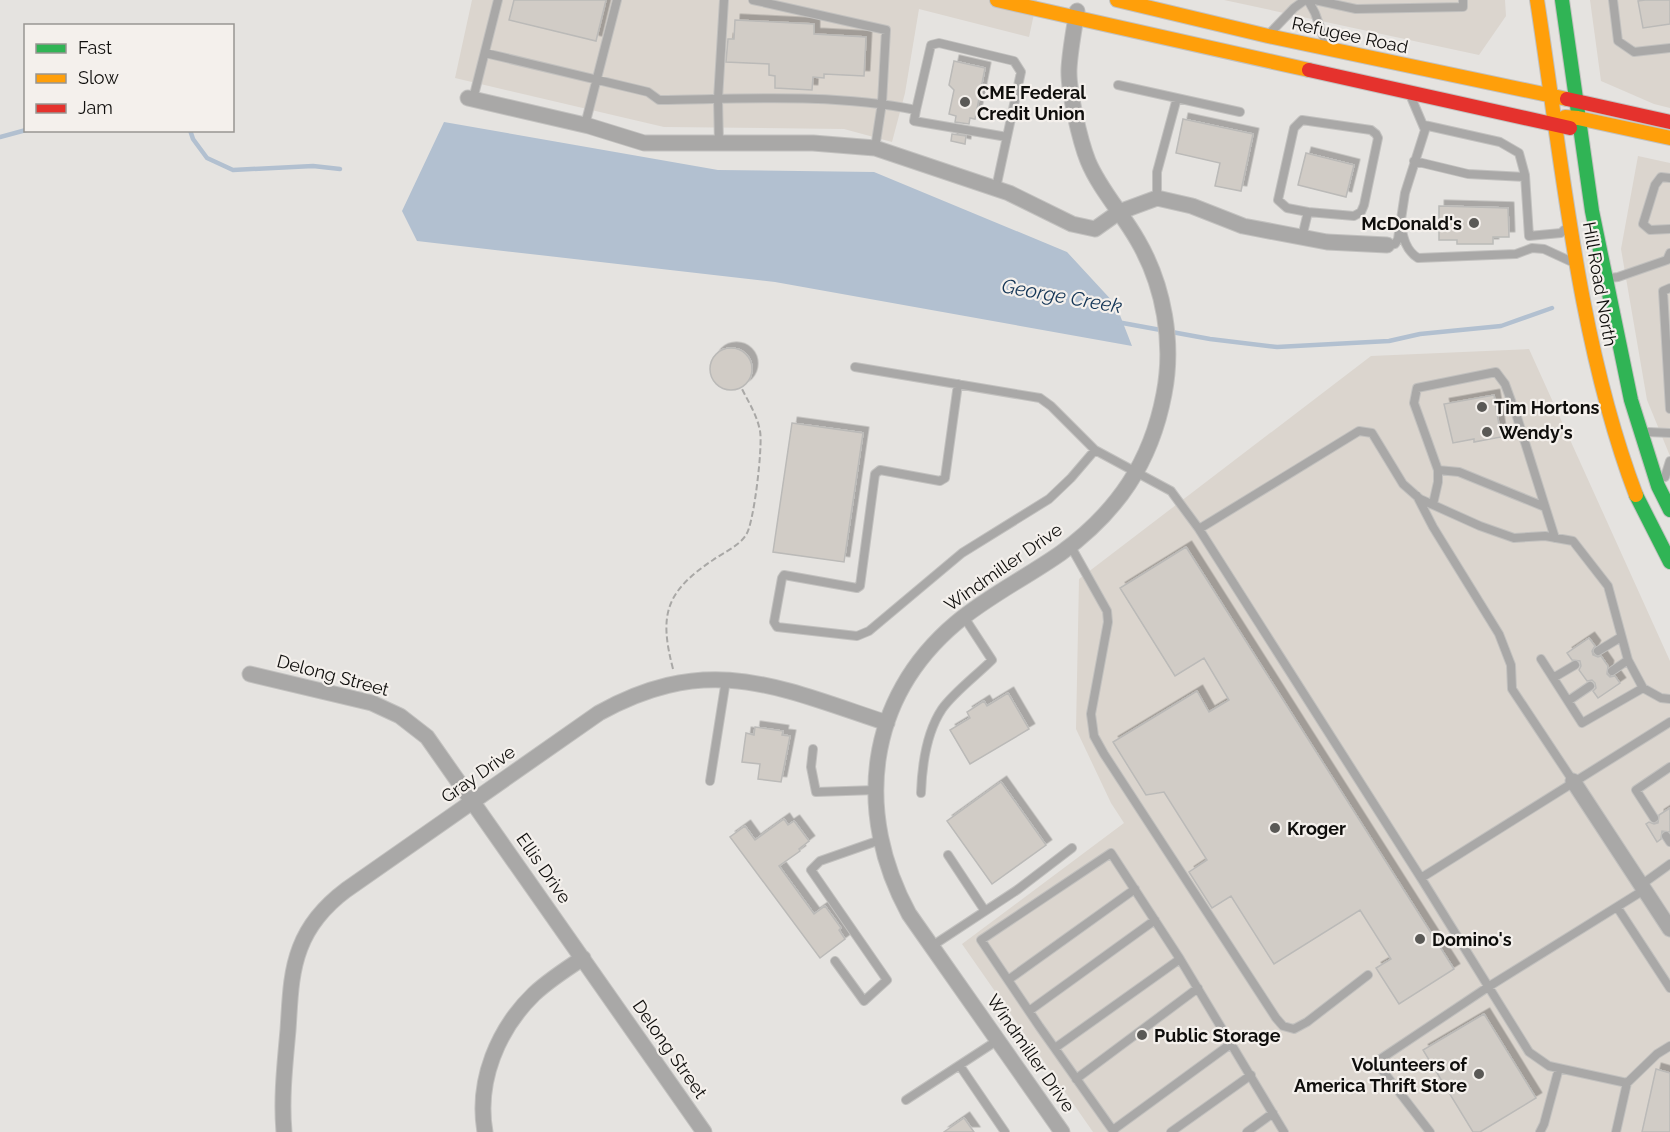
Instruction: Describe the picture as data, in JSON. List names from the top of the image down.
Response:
{
  "streets": {
    "main road": ["Refugee Road", "Hill Road North"],
    "street": [
      "Windmiller Drive",
      "Delong Street",
      "Gray Drive",
      "Ellis Drive"
    ]
  },
  "crossings": [
    ["Refugee Road", "Hill Road North"],
    ["Refugee Road", "Windmiller Drive"],
    ["Windmiller Drive", "Gray Drive"],
    ["Delong Street", "Gray Drive"],
    ["Delong Street", "Ellis Drive"],
    ["Gray Drive", "Ellis Drive"]
  ],
  "water": ["George Creek"],
  "places": [
    "CME Federal Credit Union",
    "McDonald's",
    "Tim Hortons",
    "Wendy's",
    "Kroger",
    "Domino's",
    "Public Storage",
    "Volunteers of America Thrift Store"
  ],
  "legend": ["Fast", "Slow", "Jam"]
}
